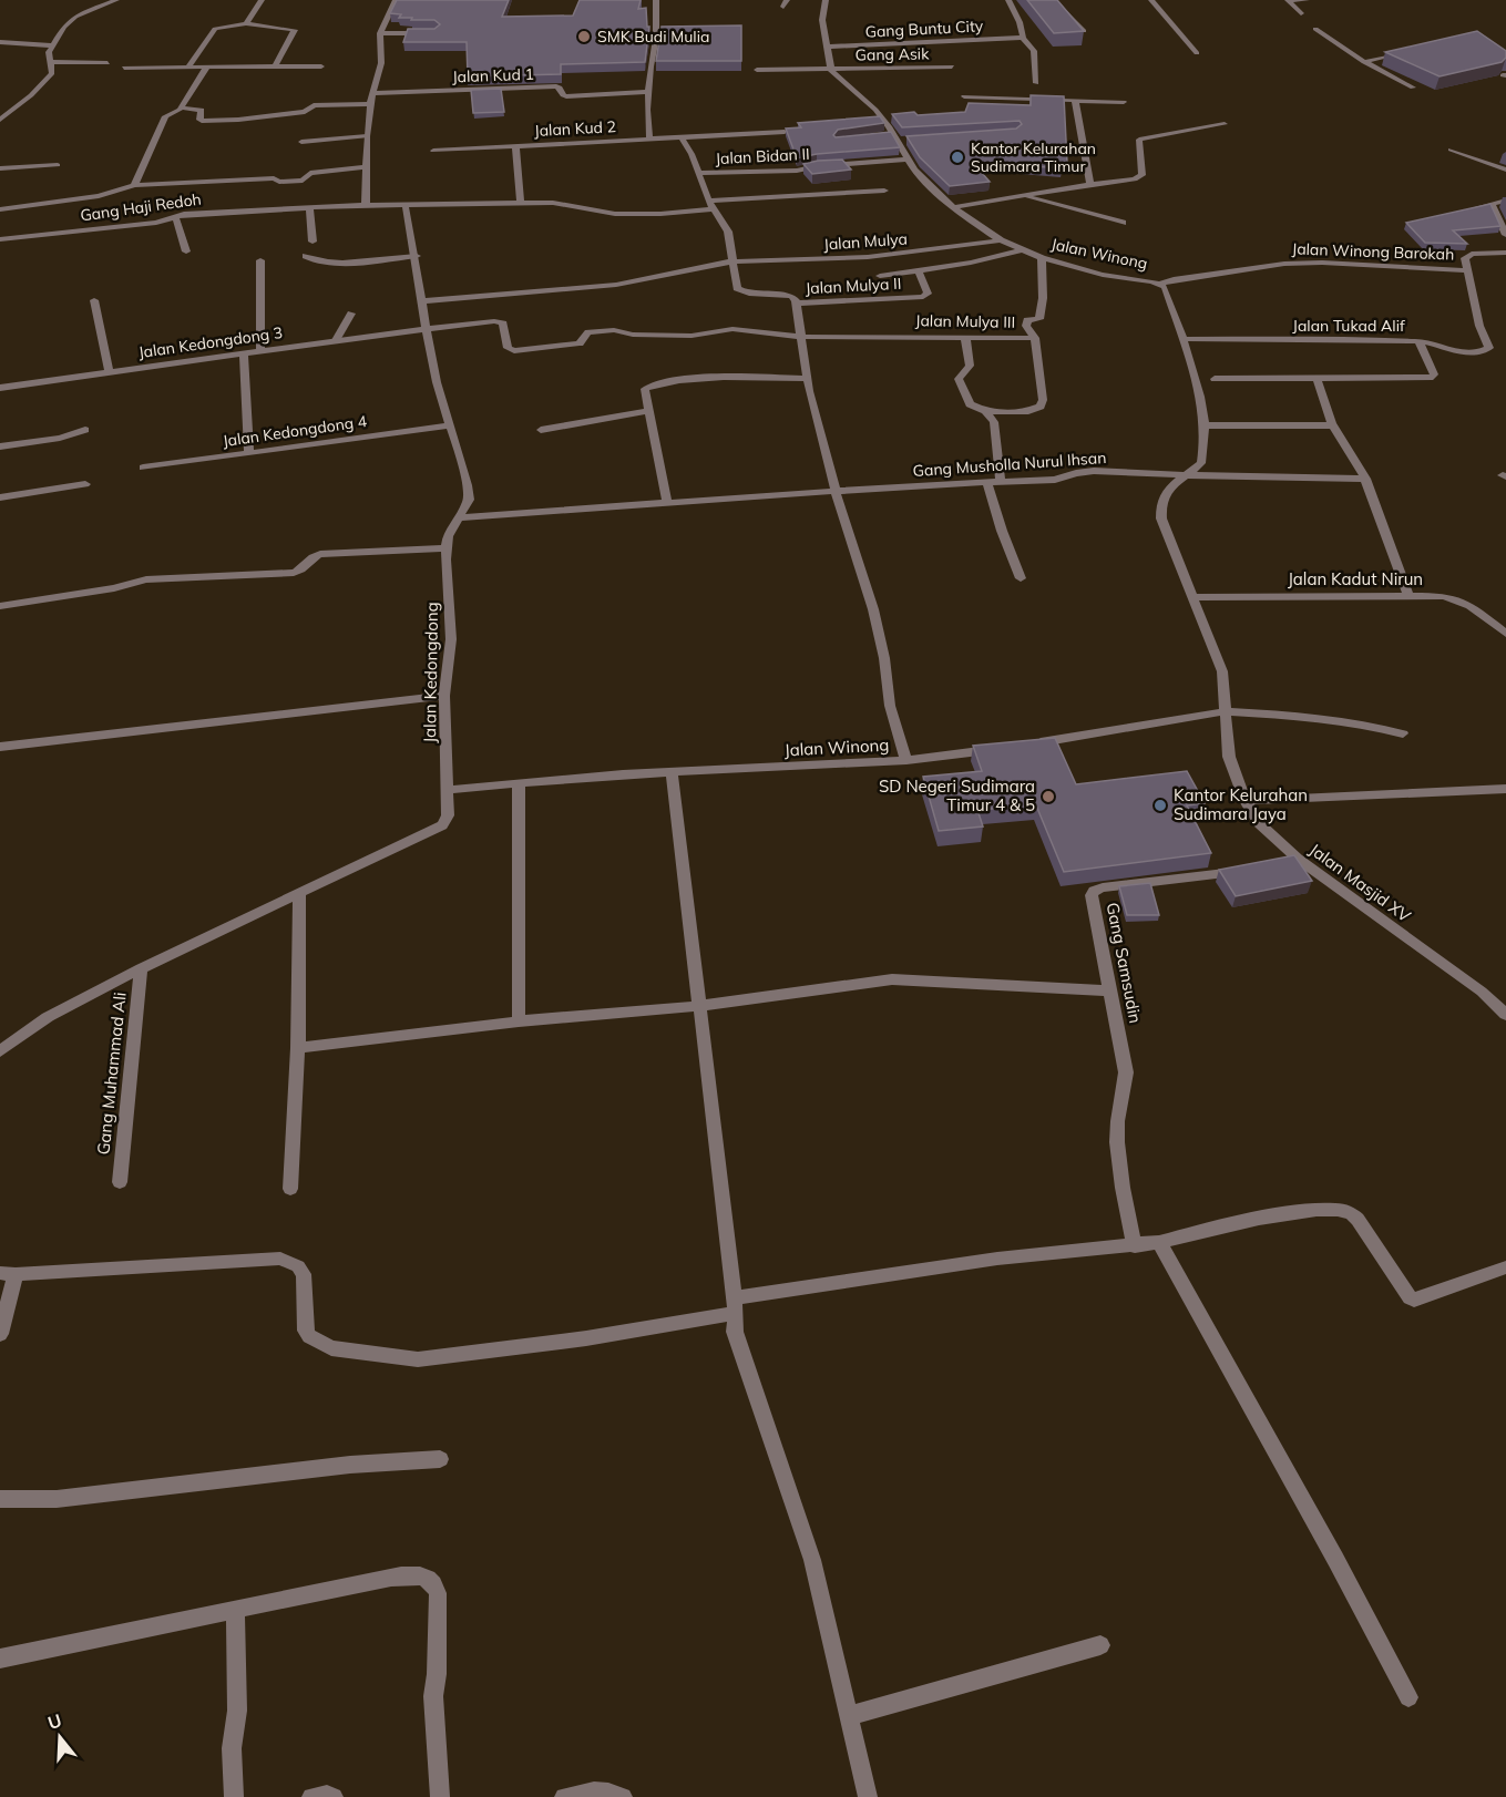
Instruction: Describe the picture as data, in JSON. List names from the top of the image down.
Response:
{
  "streets": {
    "street": [
      "Gang Buntu City",
      "Gang Asik",
      "Jalan Kud 1",
      "Jalan Kud 2",
      "Jalan Bidan II",
      "Gang Haji Redoh",
      "Jalan Mulya",
      "Jalan Winong Barokah",
      "Jalan Winong",
      "Jalan Mulya II",
      "Jalan Mulya III",
      "Jalan Tukad Alif",
      "Jalan Kedongdong 3",
      "Jalan Kedongdong 4",
      "Gang Musholla Nurul Ihsan",
      "Jalan Kadut Nirun",
      "Jalan Kedongdong",
      "Jalan Masjid XV",
      "Gang Samsudin",
      "Gang Muhammad Ali"
    ]
  },
  "crossings": [
    ["Gang Asik", "Jalan Winong"],
    ["Jalan Bidan II", "Jalan Winong"],
    ["Jalan Mulya", "Jalan Winong"],
    ["Jalan Mulya", "Jalan Kedongdong"],
    ["Jalan Winong Barokah", "Jalan Winong"],
    ["Jalan Winong Barokah", "Jalan Tukad Alif"],
    ["Jalan Winong", "Jalan Mulya II"],
    ["Jalan Winong", "Jalan Mulya III"],
    ["Jalan Winong", "Jalan Tukad Alif"],
    ["Jalan Winong", "Gang Musholla Nurul Ihsan"],
    ["Jalan Winong", "Jalan Kadut Nirun"],
    ["Jalan Winong", "Jalan Kedongdong"],
    ["Jalan Winong", "Jalan Masjid XV"],
    ["Jalan Mulya III", "Jalan Kedongdong 3"],
    ["Jalan Mulya III", "Jalan Kedongdong"],
    ["Jalan Kedongdong 3", "Jalan Kedongdong"],
    ["Jalan Kedongdong 4", "Jalan Kedongdong"],
    ["Gang Musholla Nurul Ihsan", "Jalan Kedongdong"],
    ["Jalan Kedongdong", "Gang Muhammad Ali"]
  ],
  "places": [
    "SMK Budi Mulia",
    "Kantor Kelurahan Sudimara Timur",
    "SD Negeri Sudimara Timur 4 & 5",
    "Kantor Kelurahan Sudimara Jaya"
  ],
  "north": "top"
}
